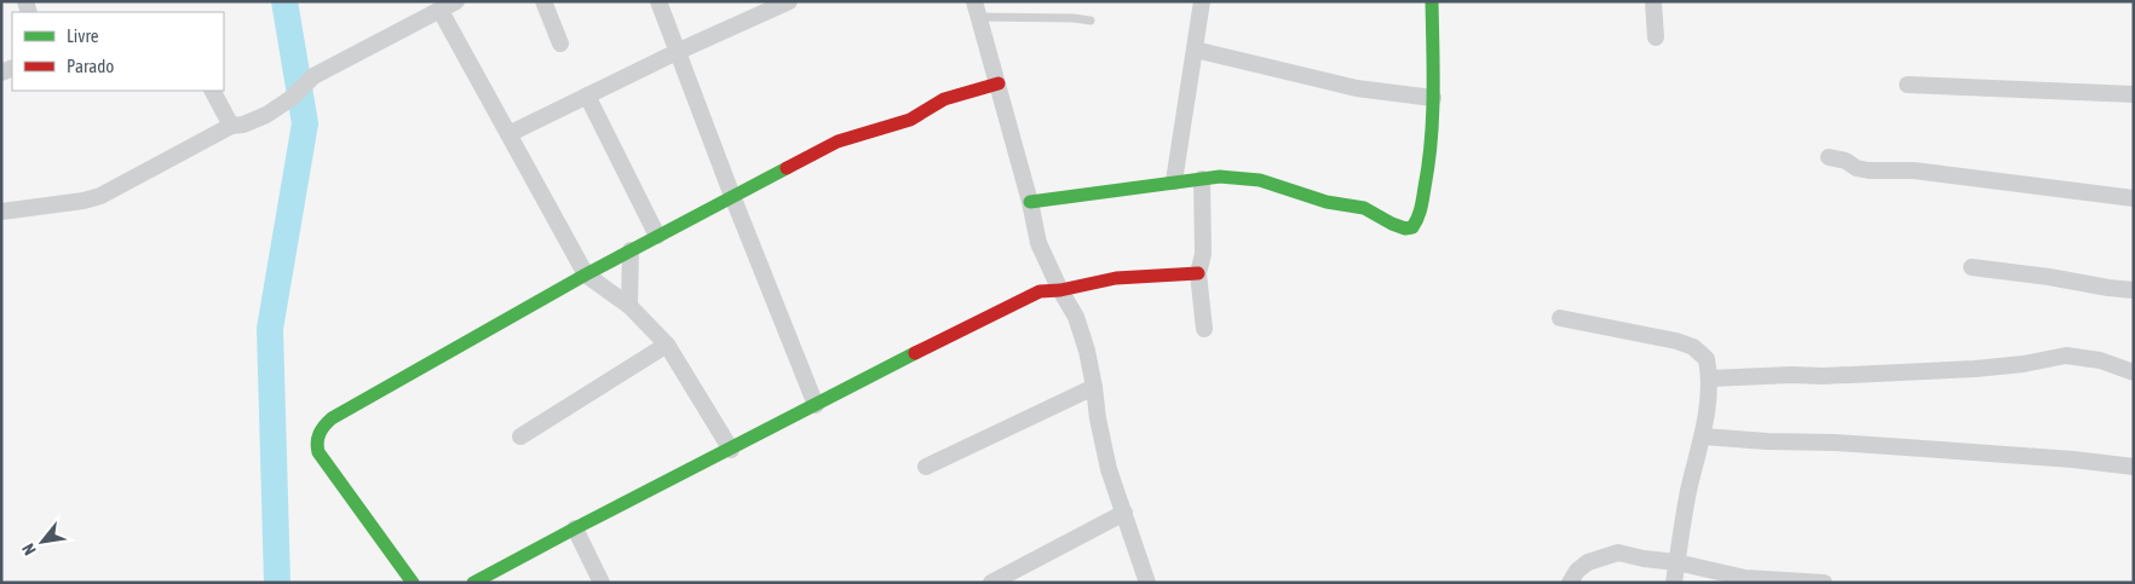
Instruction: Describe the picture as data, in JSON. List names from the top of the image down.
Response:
{
  "legend": ["Livre", "Parado"],
  "north": "bottom left"
}
